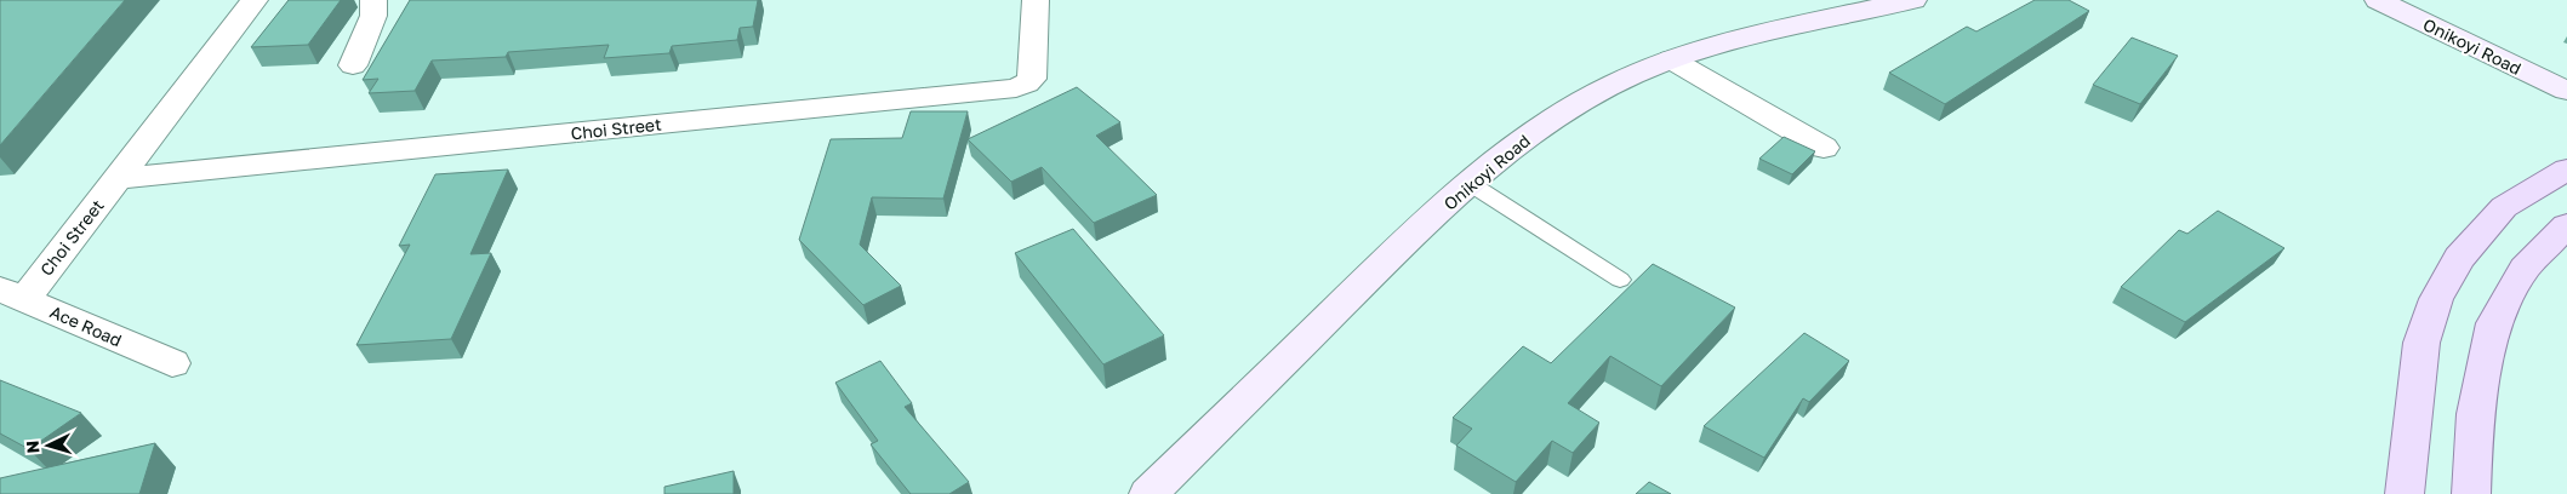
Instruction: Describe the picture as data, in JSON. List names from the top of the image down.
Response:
{
  "streets": {
    "street": ["Onikoyi Road", "Choi Street", "Ace Road"]
  },
  "crossings": [
    ["Choi Street", "Ace Road"]
  ],
  "north": "left"
}
